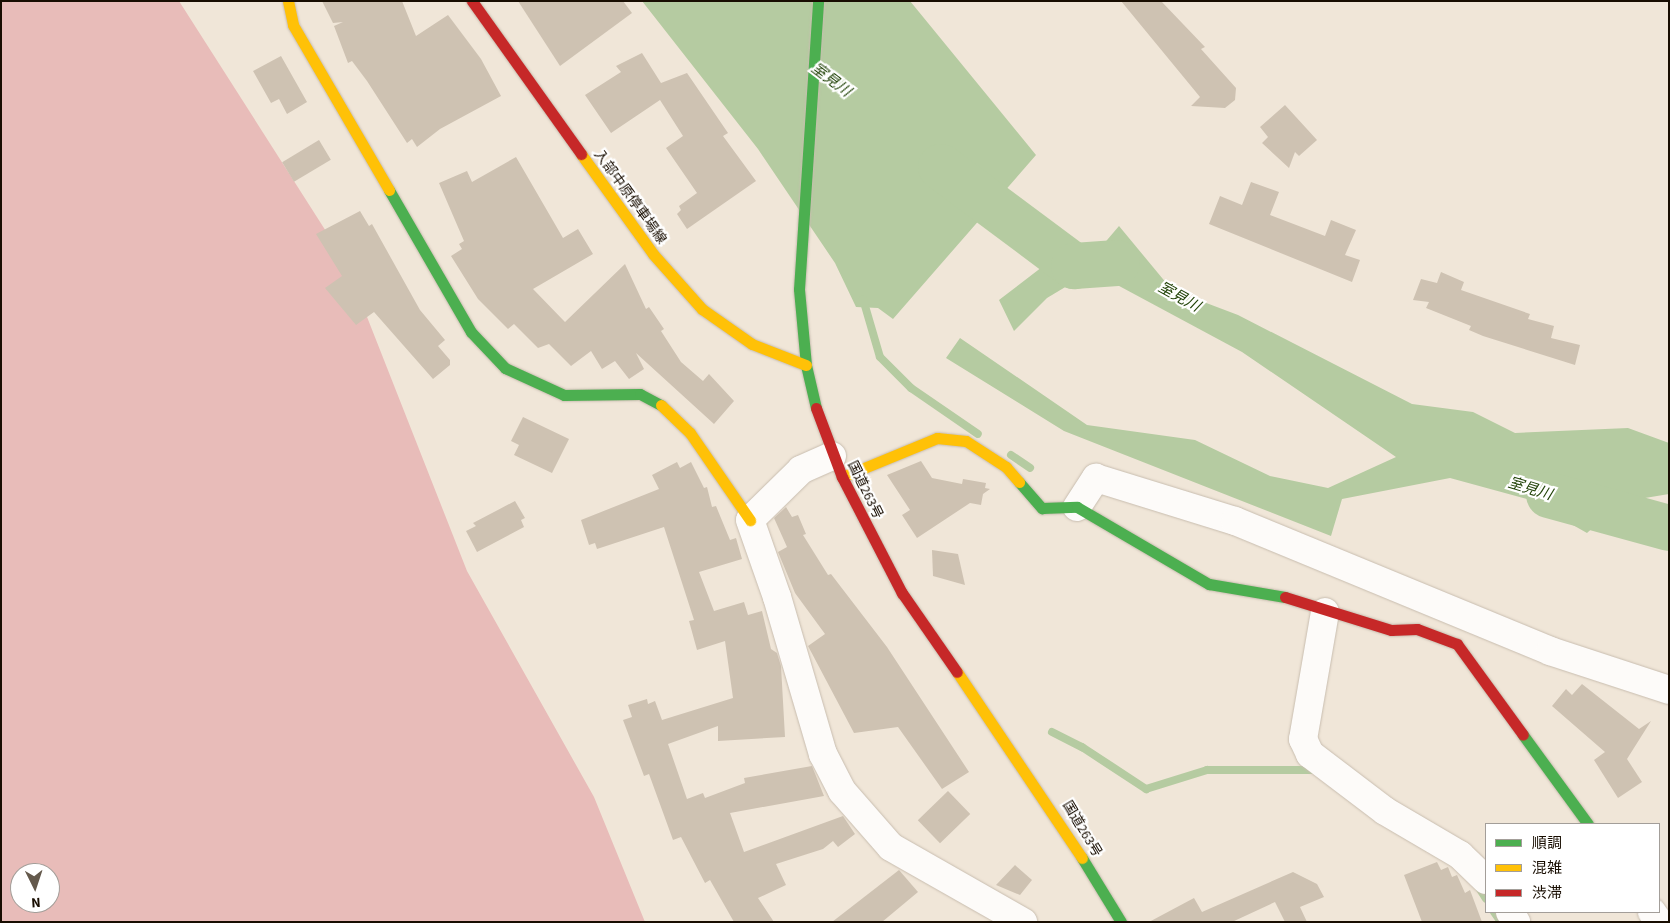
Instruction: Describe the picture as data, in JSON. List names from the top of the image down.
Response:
{
  "streets": {
    "main road": ["入部中原停車場線", "国道263号"]
  },
  "crossings": [
    ["入部中原停車場線", "国道263号"]
  ],
  "water": ["室見川"],
  "legend": ["順調", "混雑", "渋滞"],
  "north": "bottom"
}
